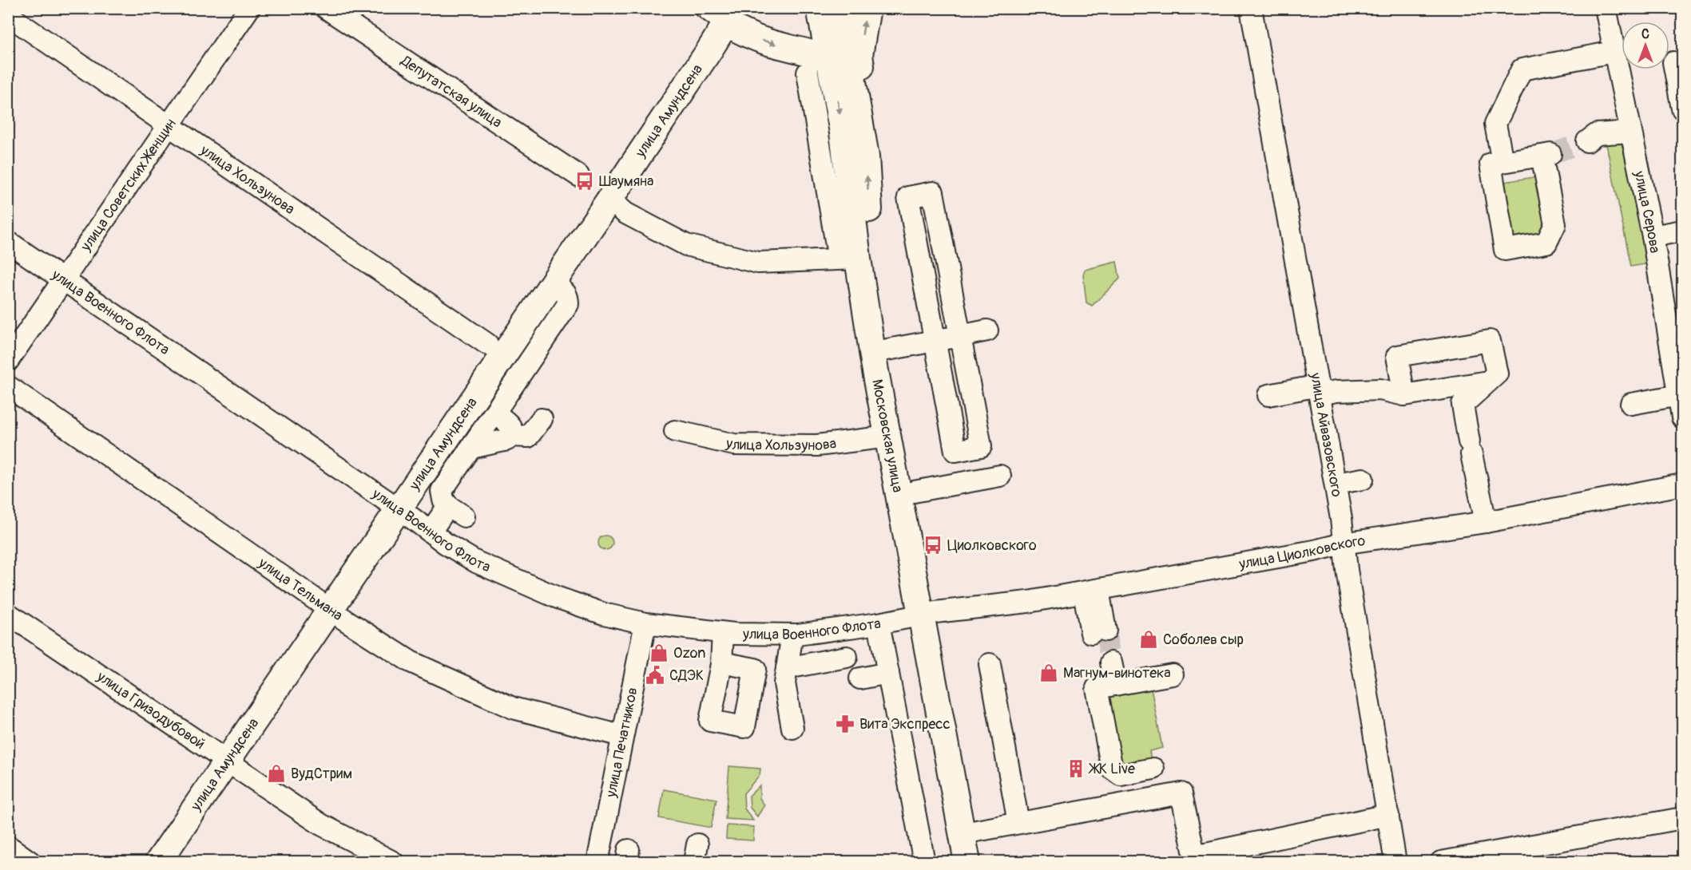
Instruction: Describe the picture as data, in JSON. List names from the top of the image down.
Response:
{
  "streets": {
    "main road": ["улица Амундсена", "Московская улица"],
    "street": [
      "Депутатская улица",
      "улица Хользунова",
      "улица Советских Женщин",
      "улица Серова",
      "улица Военного Флота",
      "улица Айвазовского",
      "улица Циолковского",
      "улица Тельмана",
      "улица Гризодубовой",
      "улица Печатников"
    ]
  },
  "crossings": [
    ["улица Амундсена", "улица Военного Флота"],
    ["улица Амундсена", "улица Тельмана"],
    ["улица Амундсена", "улица Гризодубовой"],
    ["улица Хользунова", "улица Советских Женщин"],
    ["улица Хользунова", "Московская улица"],
    ["улица Советских Женщин", "улица Военного Флота"],
    ["улица Военного Флота", "Московская улица"],
    ["улица Военного Флота", "улица Циолковского"],
    ["улица Военного Флота", "улица Печатников"],
    ["улица Айвазовского", "улица Циолковского"],
    ["Московская улица", "улица Циолковского"],
    ["улица Тельмана", "улица Печатников"]
  ],
  "places": {
    "bus stop": ["Шаумяна", "Циолковского"],
    "shop": [
      "Соболев сыр",
      "Ozon",
      "Магнум-винотека",
      "ВудСтрим"
    ],
    "public building": ["СДЭК"],
    "pharmacy": ["Вита Экспресс"],
    "building": ["ЖК Live"]
  },
  "north": "top"
}
